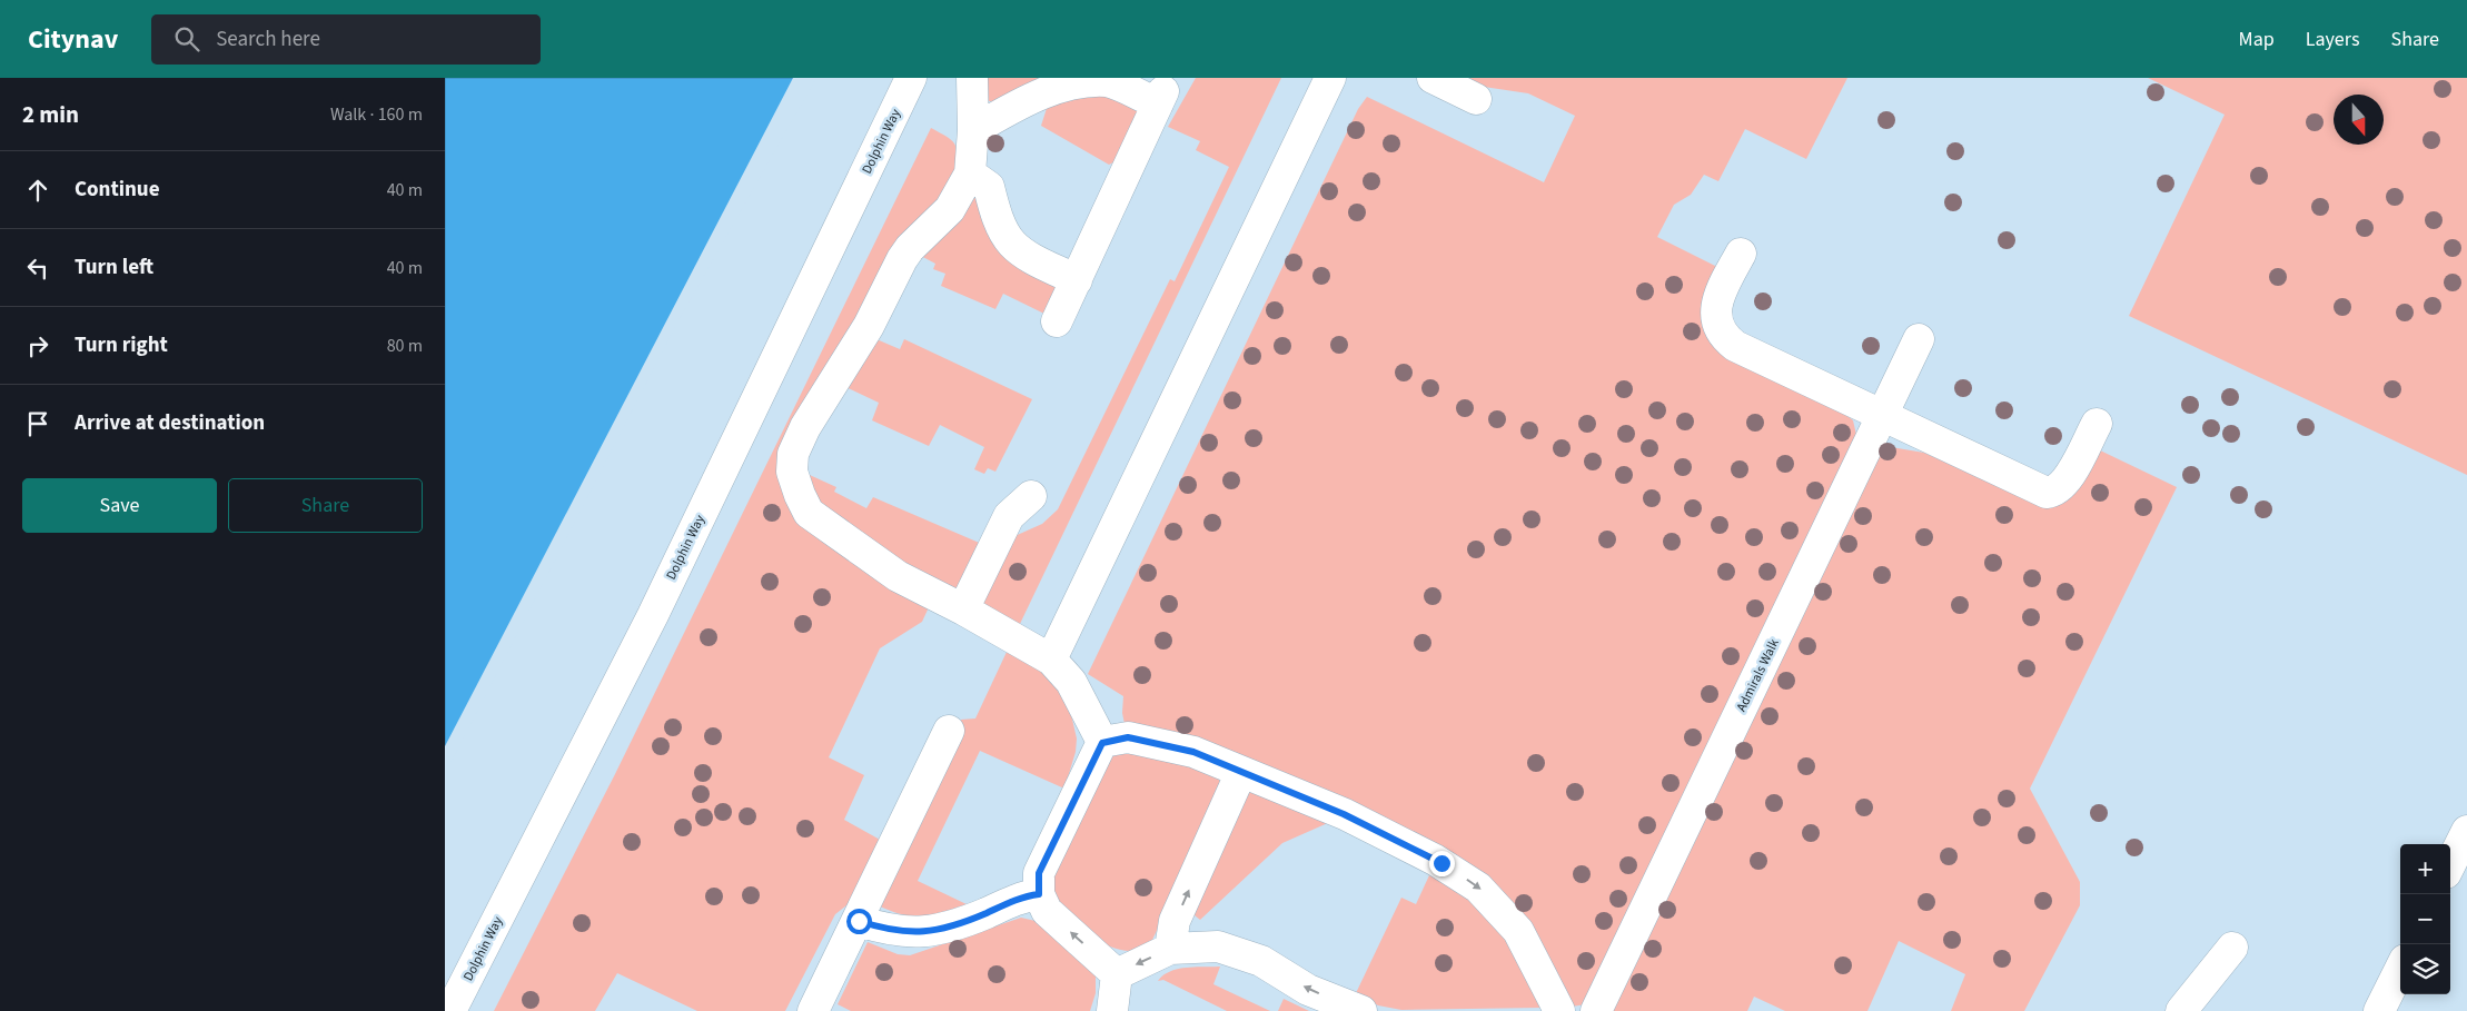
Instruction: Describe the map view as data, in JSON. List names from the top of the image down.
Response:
{
  "streets": {
    "street": ["Dolphin Way", "Admirals Walk"]
  },
  "north": "bottom",
  "page": {
    "header": "Citynav",
    "search": "Search here",
    "nav": ["Map", "Layers", "Share"],
    "heading": ["2 min", "Walk · 160 m"],
    "list": [
      ["Continue", "40 m"],
      ["Turn left", "40 m"],
      ["Turn right", "80 m"],
      "Arrive at destination"
    ],
    "buttons": ["Save", "Share"],
    "map_buttons": ["+", "−"]
  }
}
